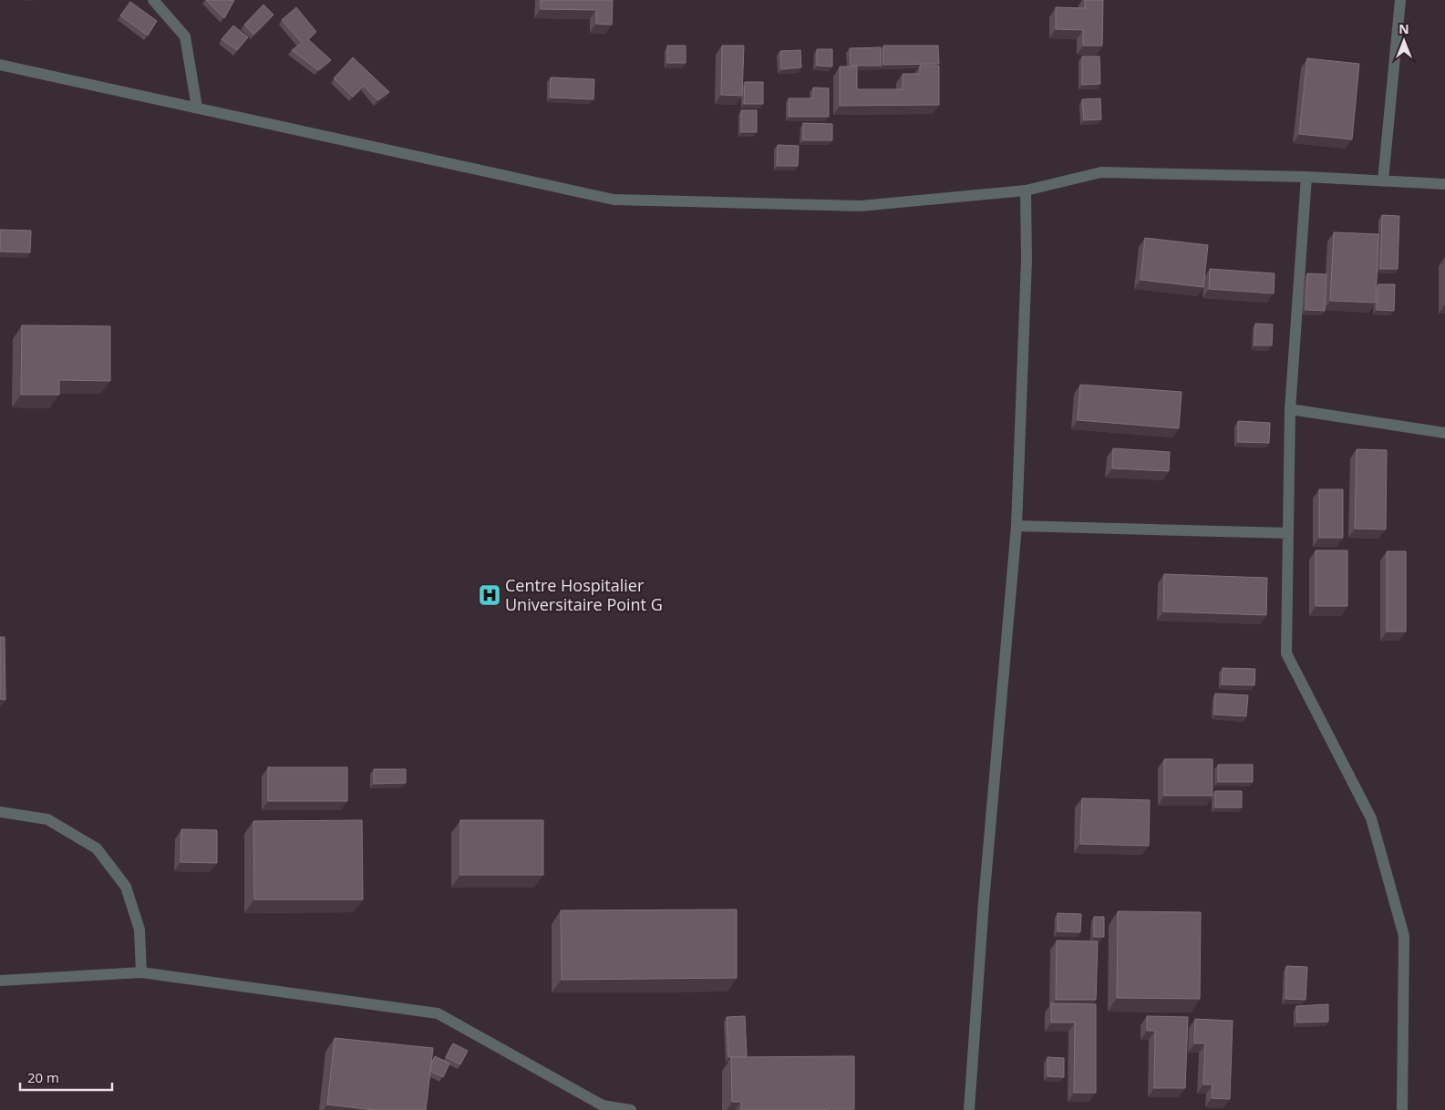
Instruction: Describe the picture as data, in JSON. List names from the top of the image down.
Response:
{
  "places": {
    "hospital": ["Centre Hospitalier Universitaire Point G"]
  },
  "scale_bar": "20 m",
  "north": "top"
}
